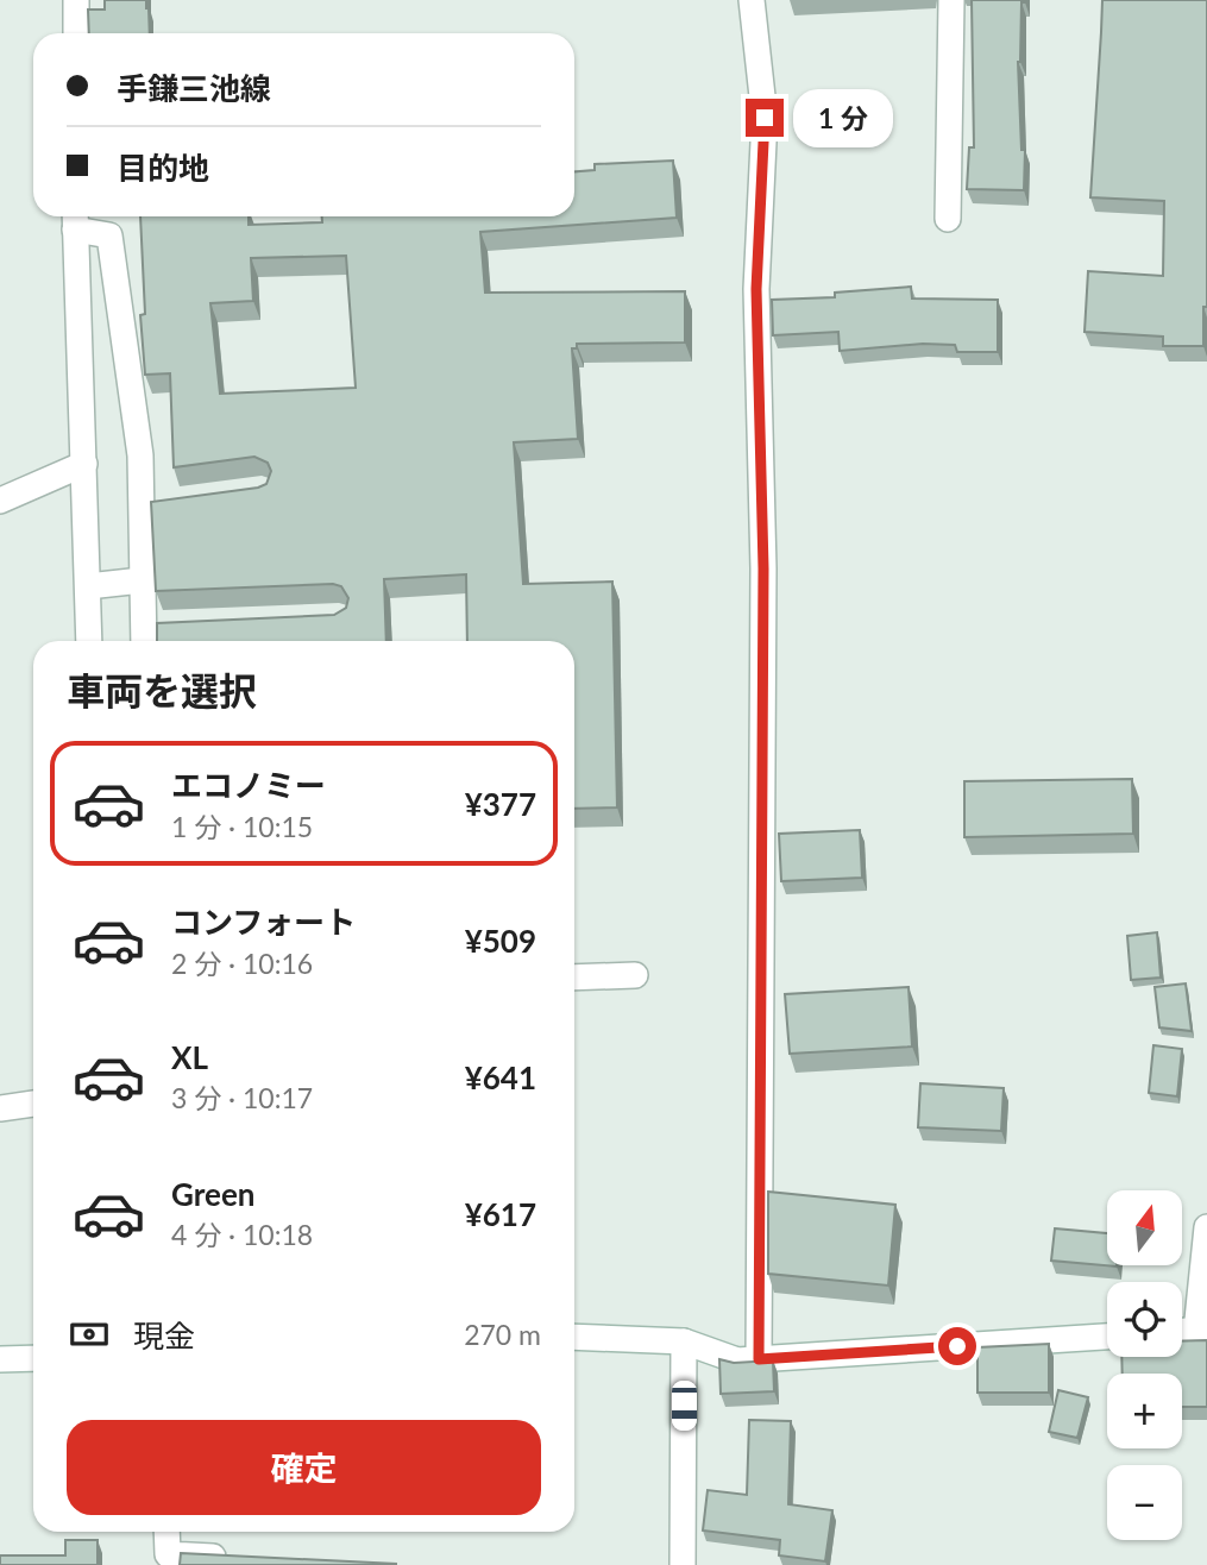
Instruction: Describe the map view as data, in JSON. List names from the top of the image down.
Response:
{
  "north": "top",
  "page": {
    "banner": ["手鎌三池線", "目的地"],
    "bubble": "1 分",
    "heading": "車両を選択",
    "list": [
      {
        "name": "エコノミー",
        "note": "1 分 · 10:15",
        "value": "¥377"
      },
      {
        "name": "コンフォート",
        "note": "2 分 · 10:16",
        "value": "¥509"
      },
      {
        "name": "XL",
        "note": "3 分 · 10:17",
        "value": "¥641"
      },
      {
        "name": "Green",
        "note": "4 分 · 10:18",
        "value": "¥617"
      }
    ],
    "map_buttons": ["+", "−"],
    "pay": ["現金", "270 m"],
    "buttons": "確定"
  }
}
